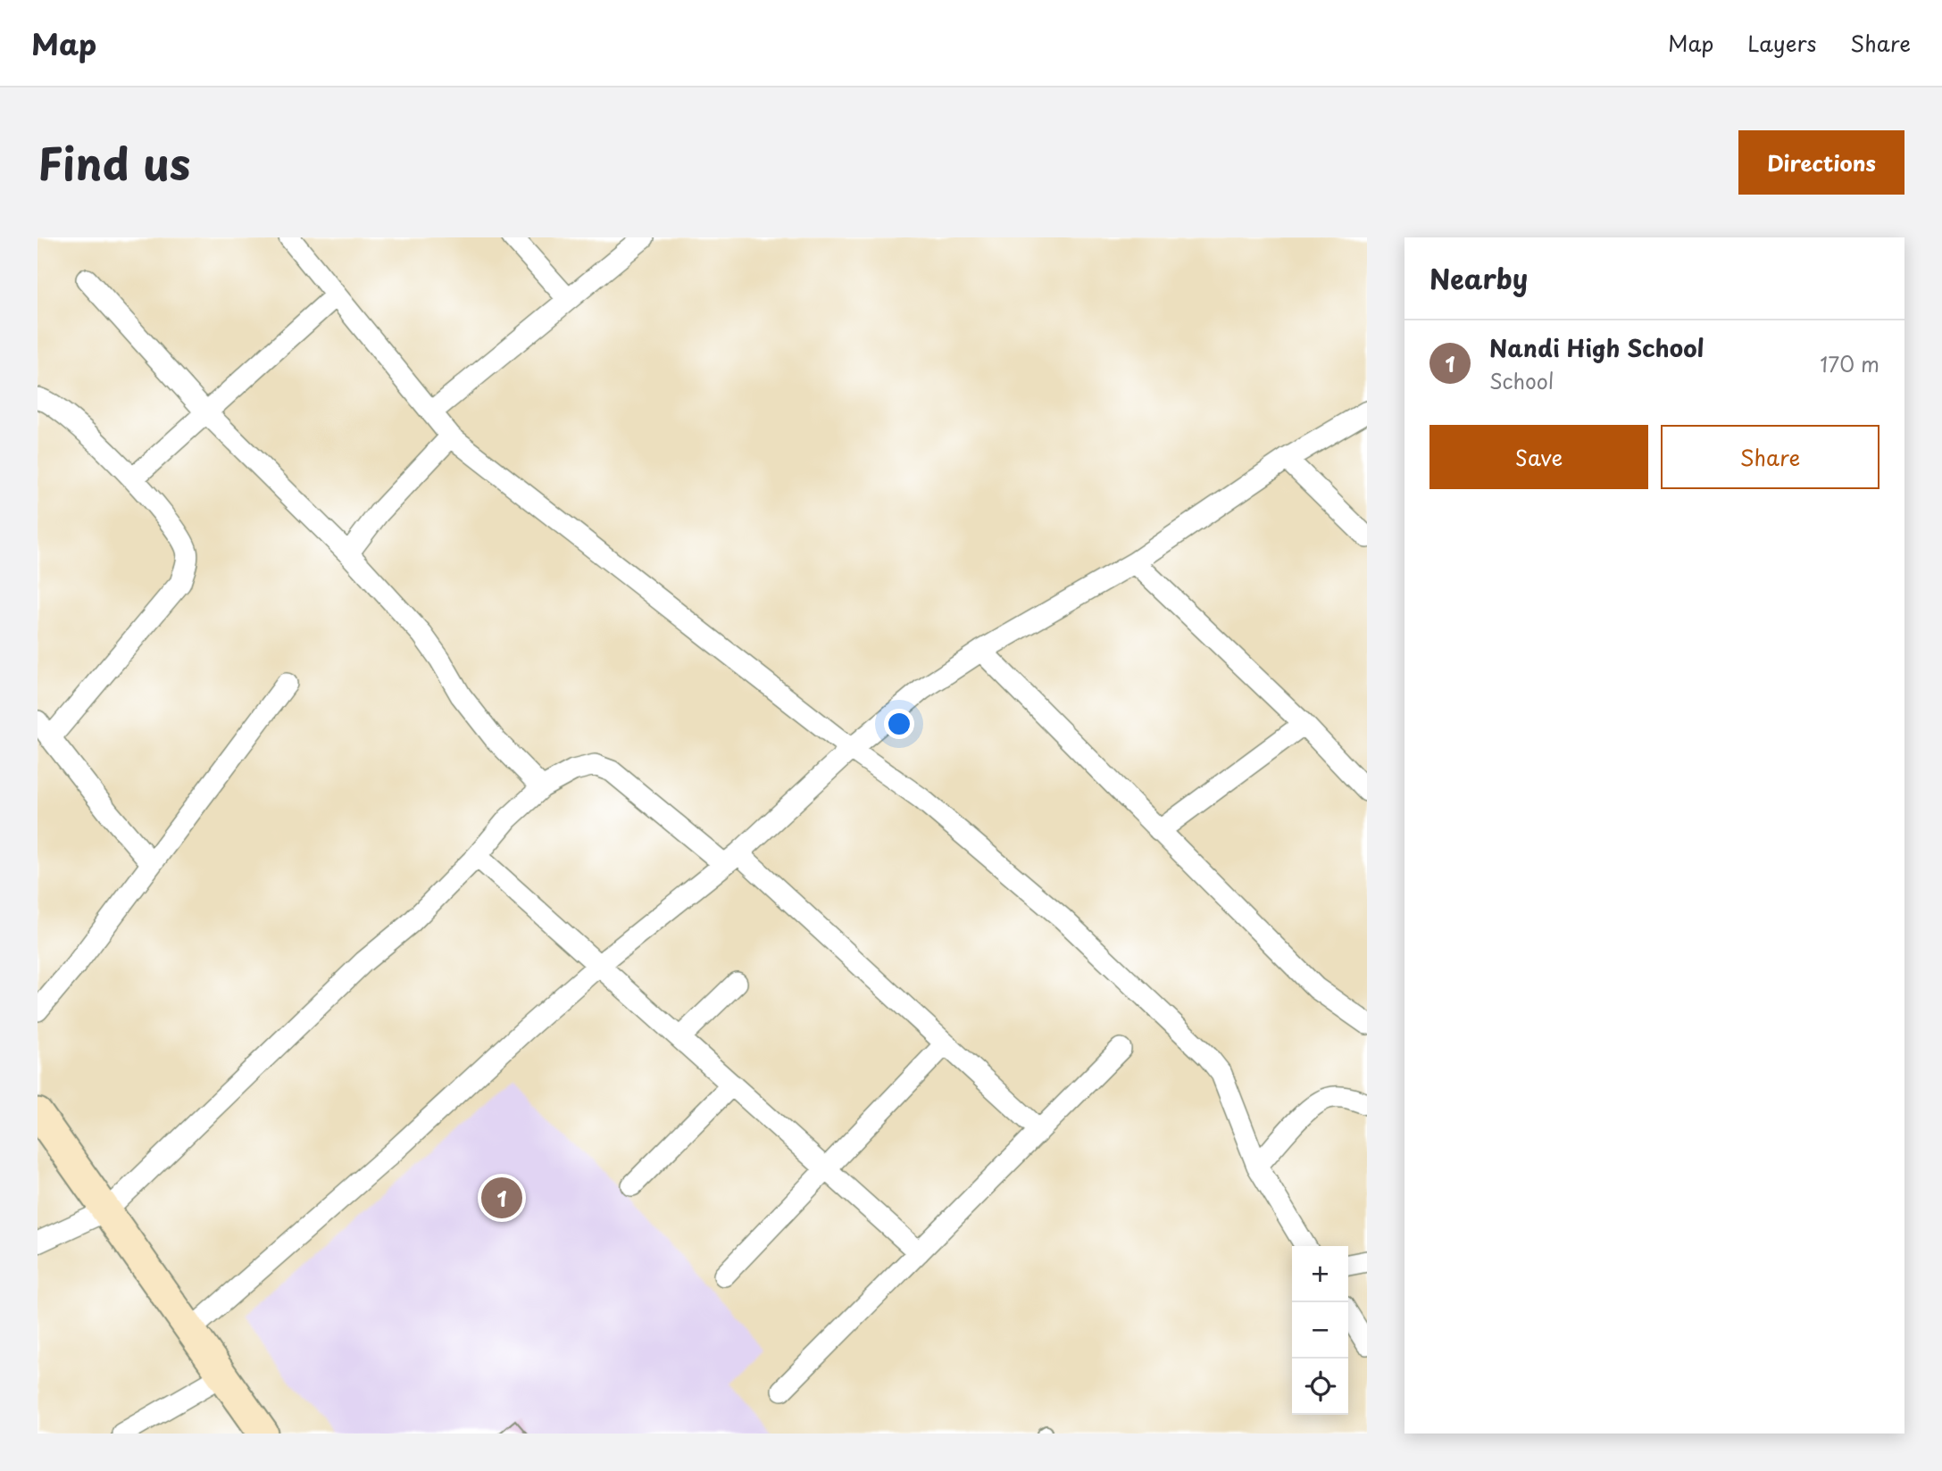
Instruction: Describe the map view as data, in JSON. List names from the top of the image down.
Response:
{
  "page": {
    "header": "Map",
    "nav": ["Map", "Layers", "Share"],
    "title": "Find us",
    "buttons": [
      "Directions",
      ["Save", "Share"]
    ],
    "heading": "Nearby",
    "list": [
      {
        "mark": "1",
        "name": "Nandi High School",
        "note": "School",
        "value": "170 m"
      }
    ],
    "pins": "1",
    "map_buttons": ["+", "−"]
  }
}
